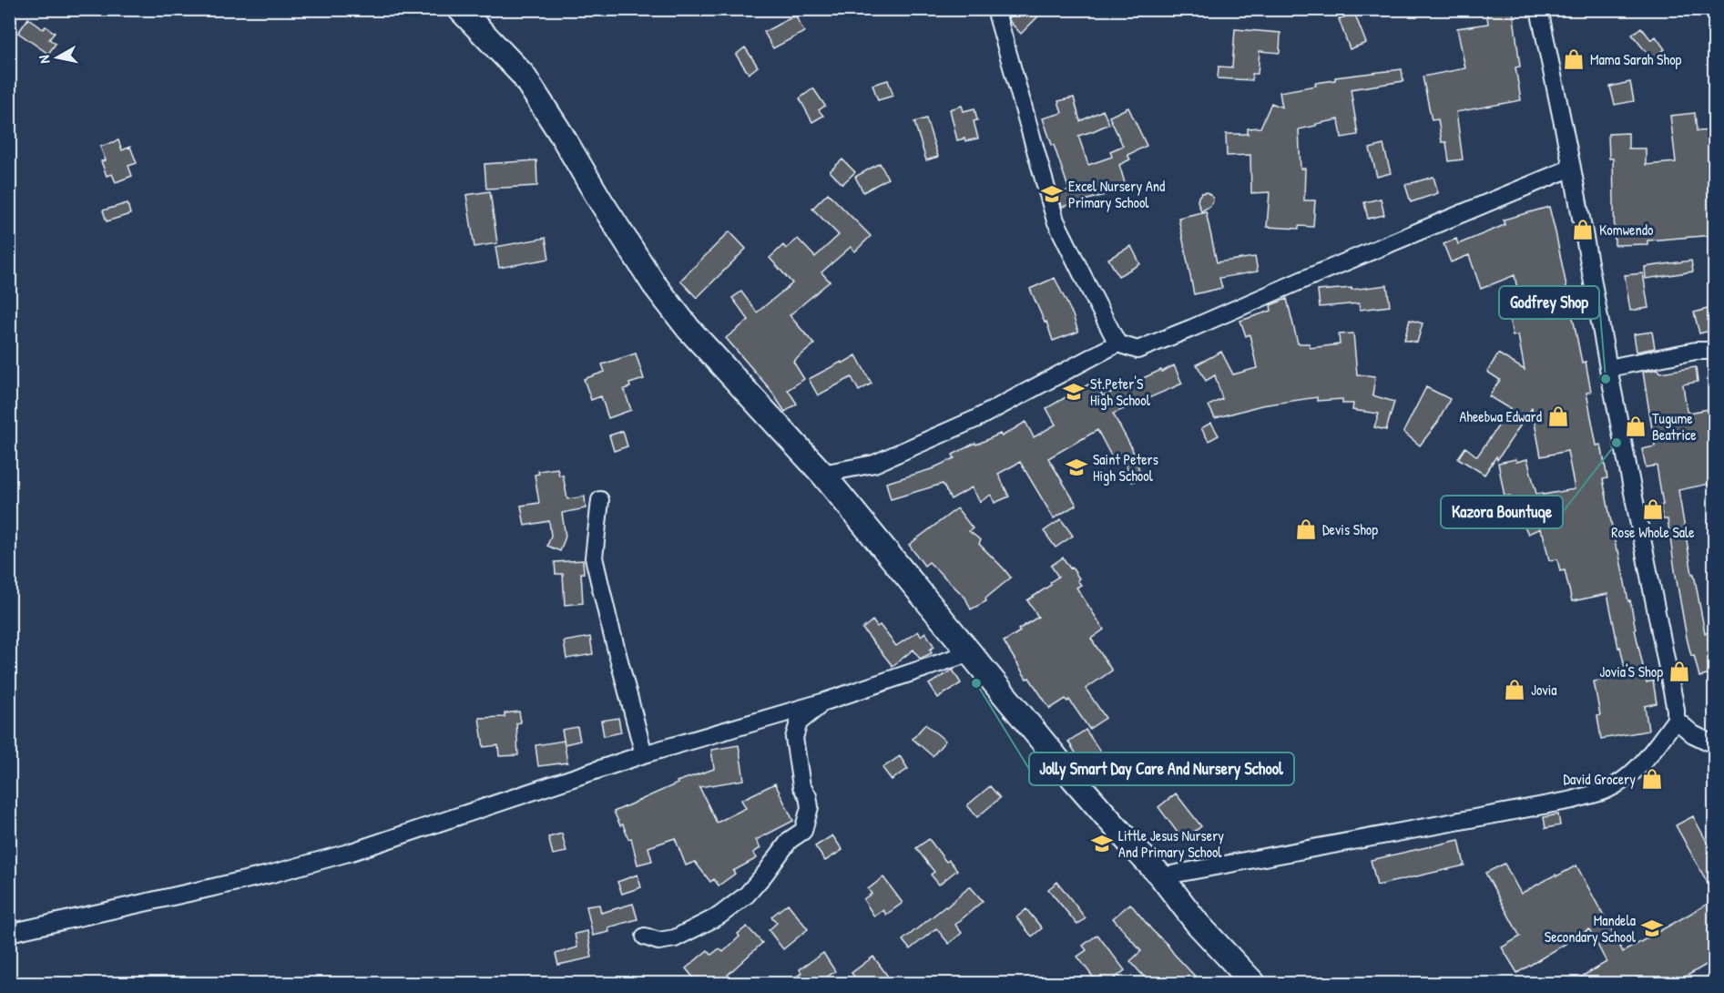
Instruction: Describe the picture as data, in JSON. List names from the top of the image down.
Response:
{
  "places": {
    "shop": [
      "Mama Sarah Shop",
      "Komwendo",
      "Aheebwa Edward",
      "Tugume Beatrice",
      "Rose Whole Sale",
      "Devis Shop",
      "Jovia'S Shop",
      "Jovia",
      "David Grocery"
    ],
    "school or university": [
      "Excel Nursery And Primary School",
      "St.Peter'S High School",
      "Saint Peters High School",
      "Little Jesus Nursery And Primary School",
      "Mandela Secondary School"
    ],
    "other": ["Godfrey Shop", "Kazora Bountuqe", "Jolly Smart Day Care And Nursery School"]
  },
  "north": "left"
}
